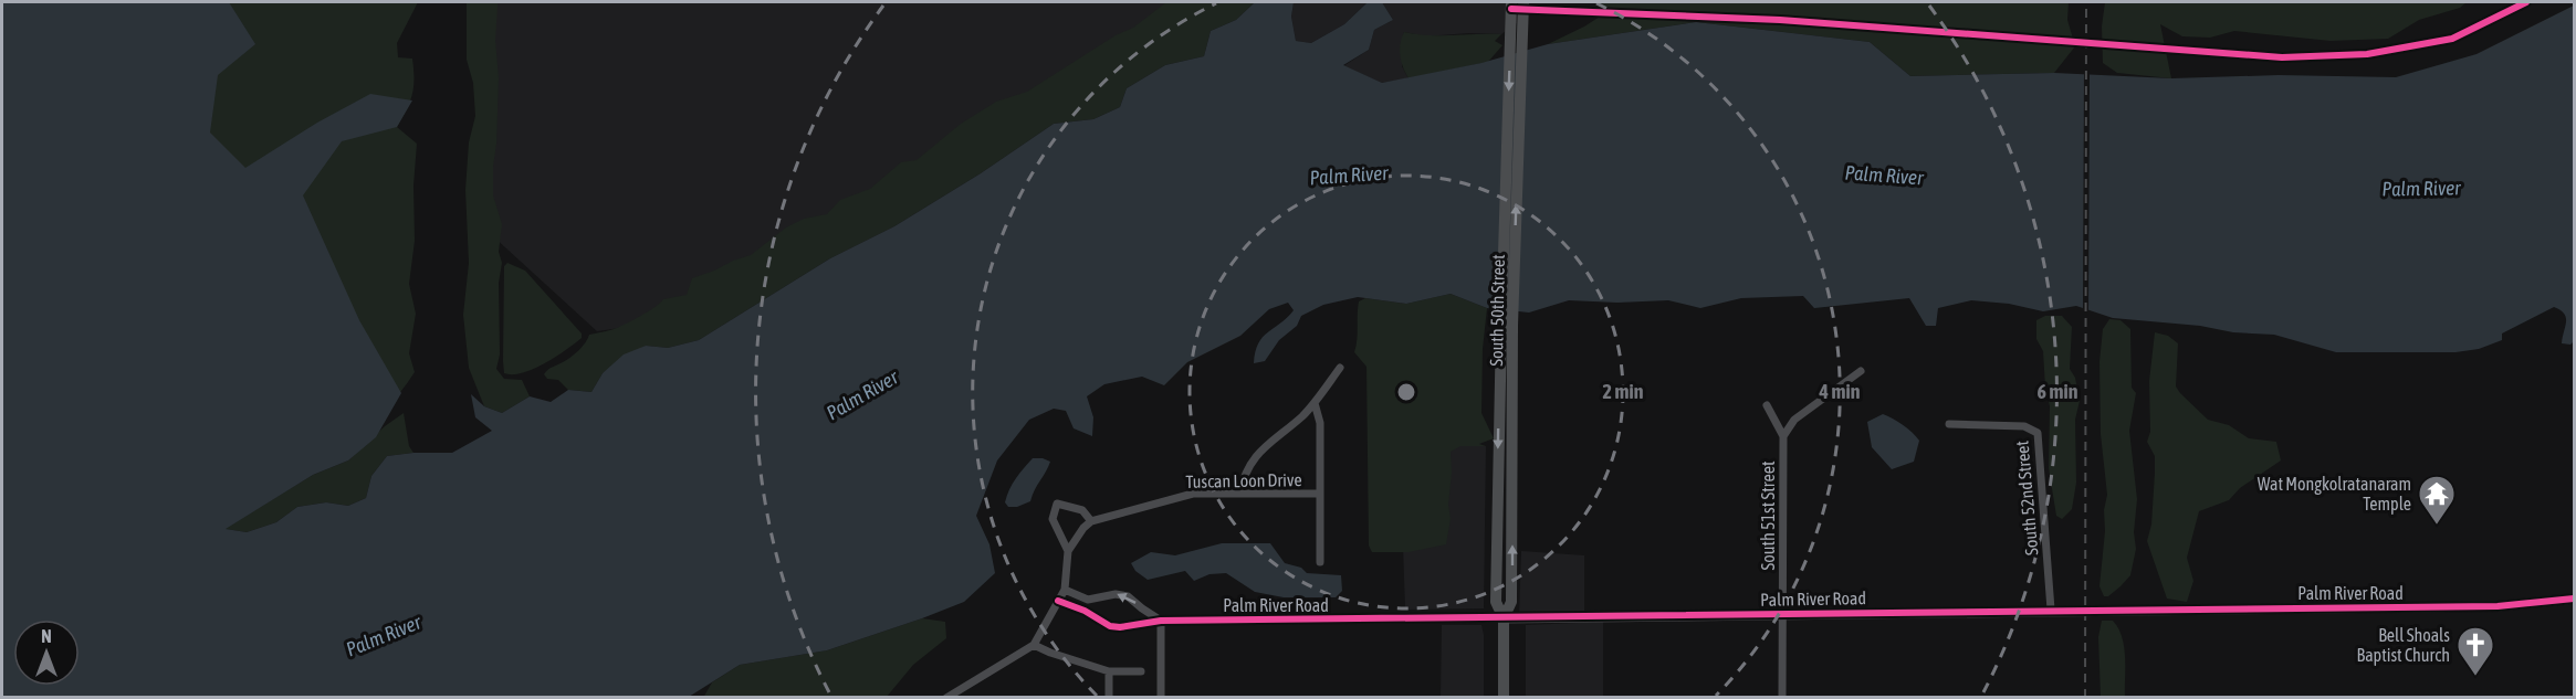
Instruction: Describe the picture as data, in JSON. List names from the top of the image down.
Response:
{
  "streets": {
    "main road": ["South 50th Street"],
    "street": [
      "Tuscan Loon Drive",
      "South 52nd Street",
      "South 51st Street",
      "Palm River Road"
    ]
  },
  "crossings": [
    ["South 50th Street", "Palm River Road"],
    ["South 52nd Street", "Palm River Road"],
    ["South 51st Street", "Palm River Road"]
  ],
  "water": ["Palm River"],
  "places": {
    "temple": ["Wat Mongkolratanaram Temple"],
    "church": ["Bell Shoals Baptist Church"]
  },
  "north": "top",
  "rings": ["2 min", "4 min", "6 min"]
}
